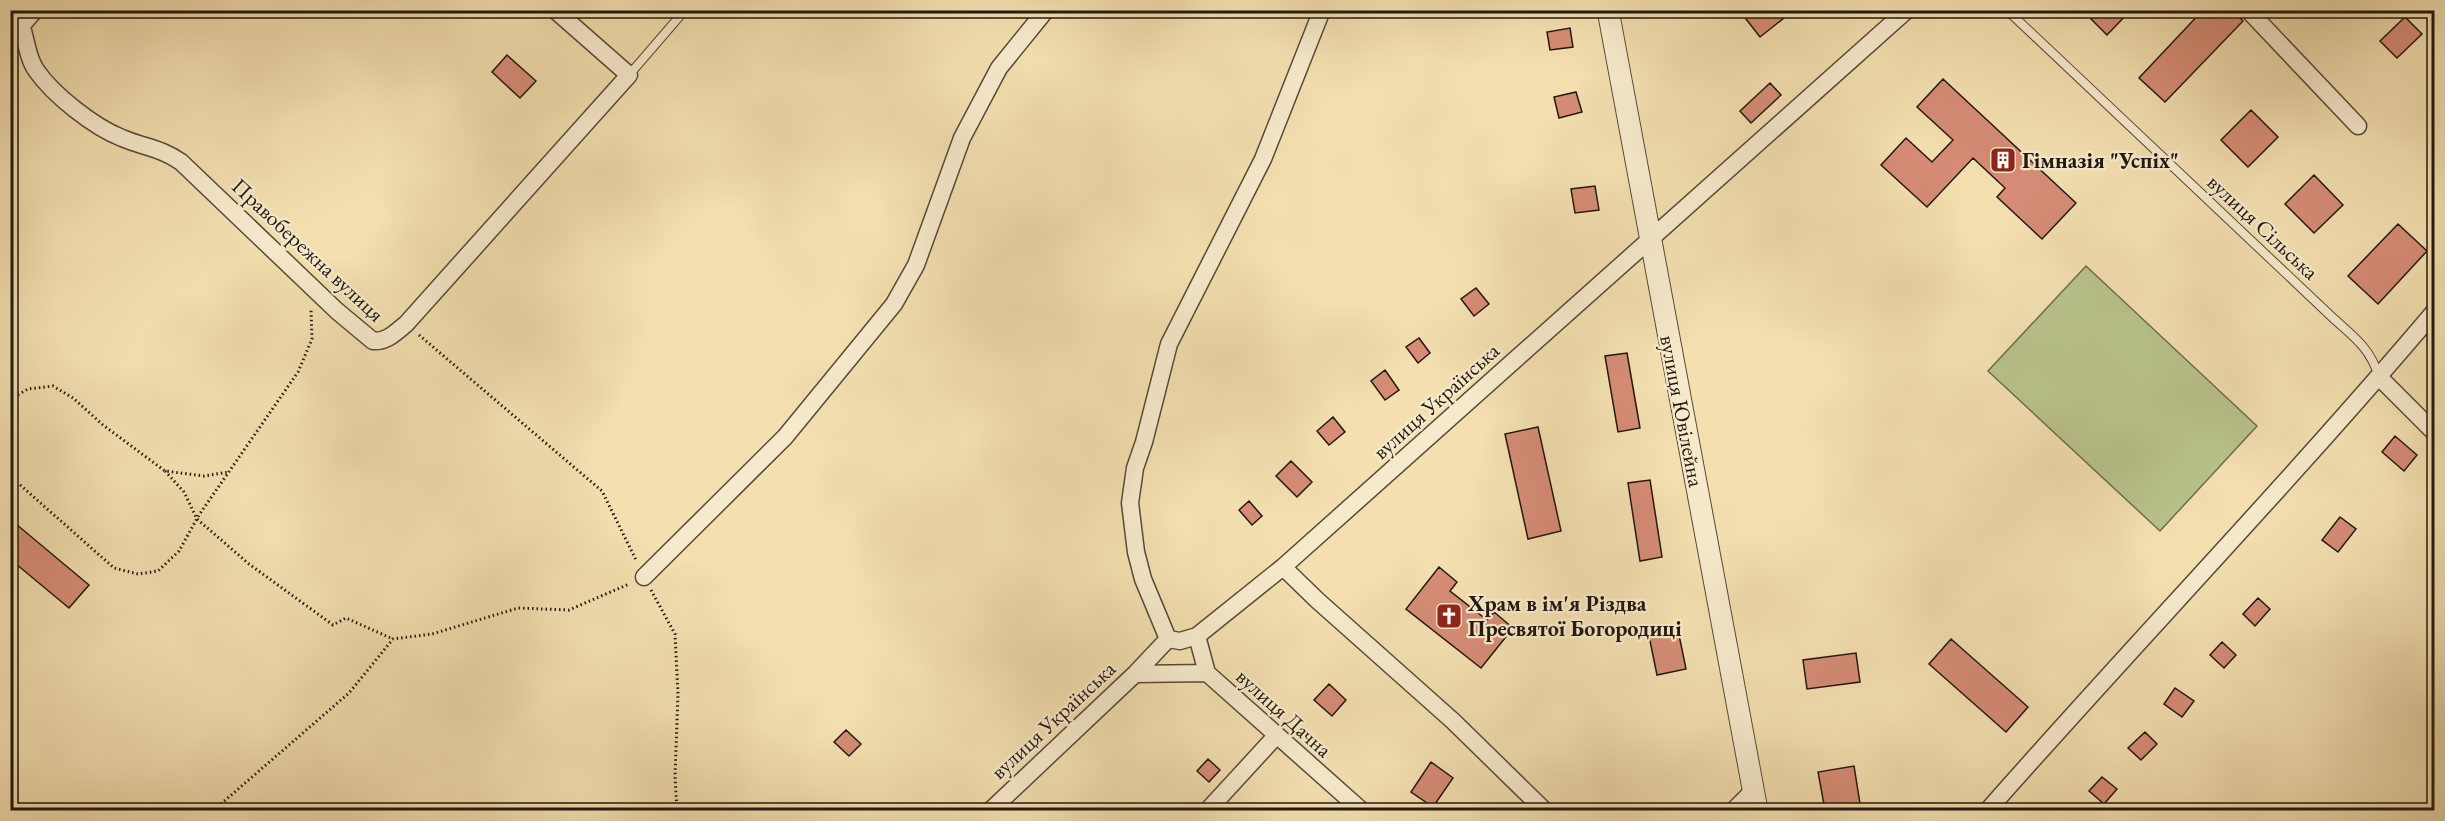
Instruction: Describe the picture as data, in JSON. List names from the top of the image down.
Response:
{
  "streets": {
    "street": [
      "Правобережна вулиця",
      "вулиця Українська",
      "вулиця Ювілейна",
      "вулиця Дачна"
    ],
    "lane": ["вулиця Сільська"]
  },
  "crossings": [
    ["вулиця Українська", "вулиця Ювілейна"],
    ["вулиця Українська", "вулиця Дачна"]
  ],
  "places": {
    "building": ["Гімназія \"Успіх\""],
    "church": ["Храм в ім'я Різдва Пресвятої Богородиці"]
  }
}
